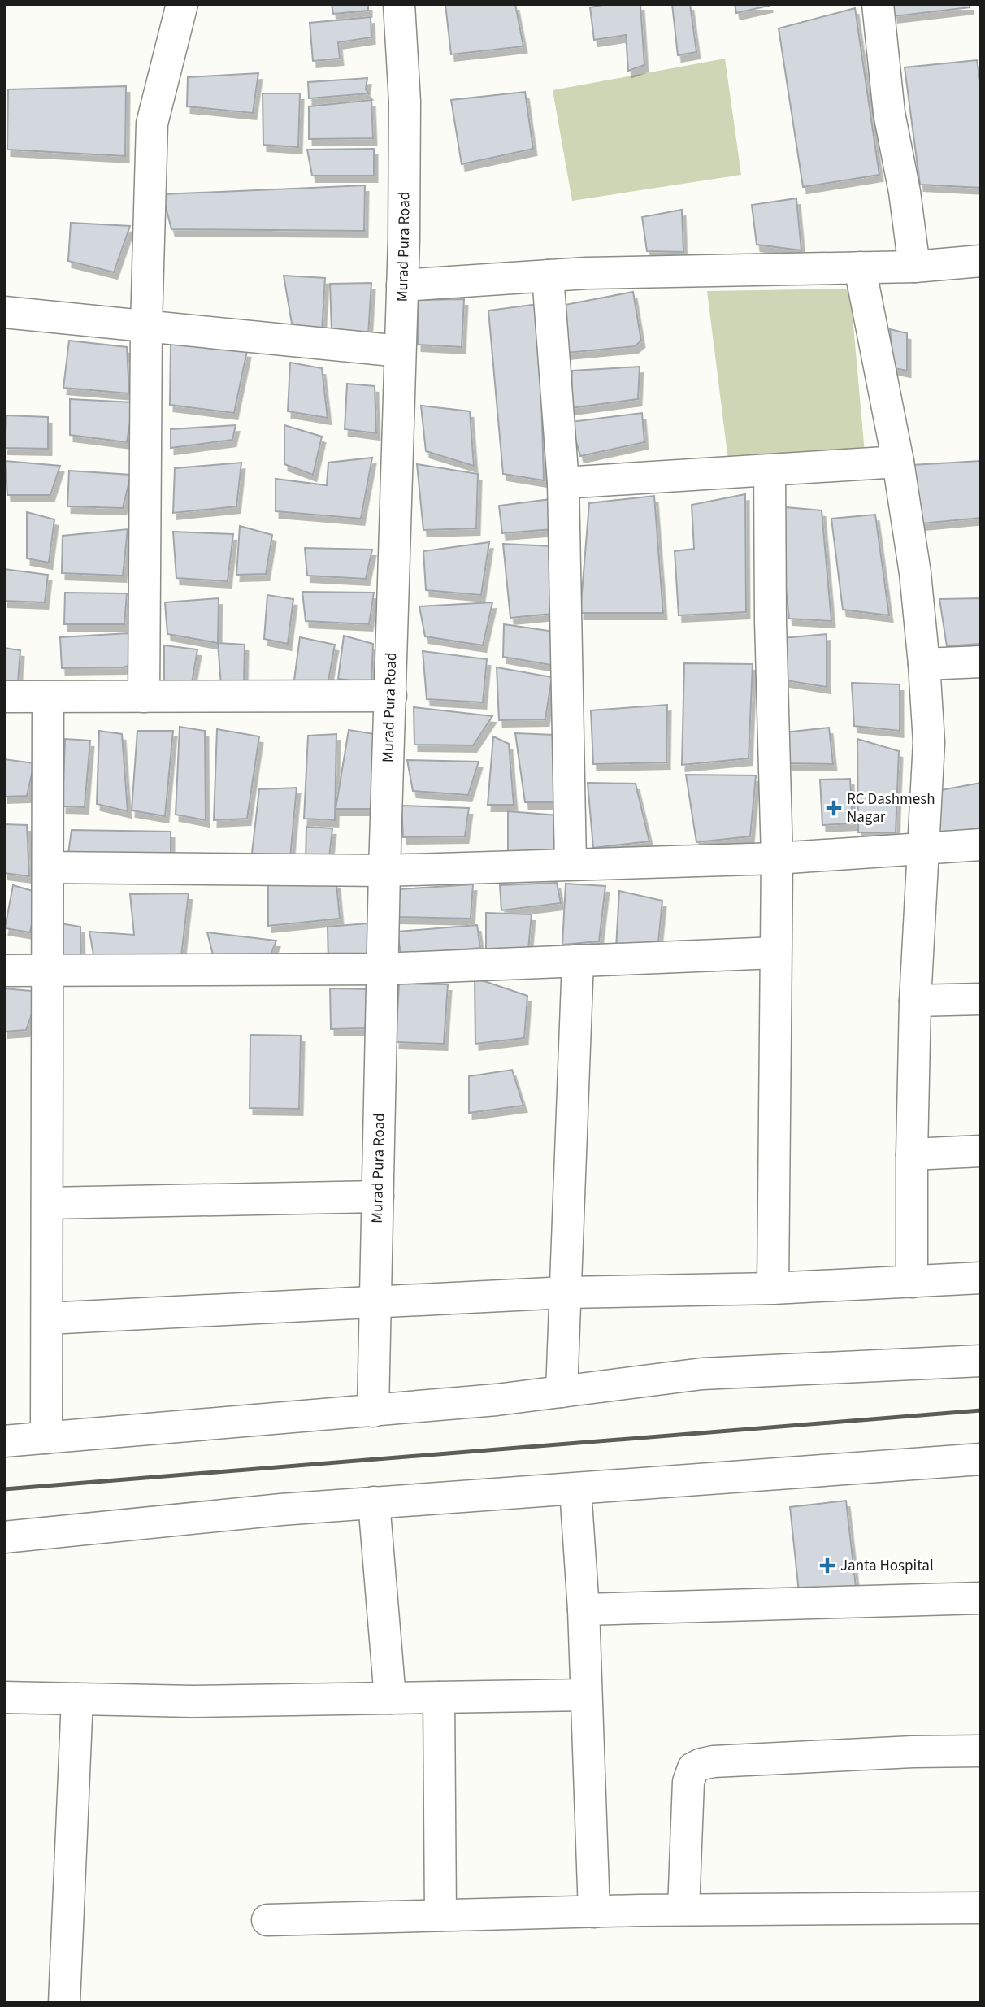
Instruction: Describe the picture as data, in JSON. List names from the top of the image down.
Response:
{
  "streets": {
    "street": ["Murad Pura Road"]
  },
  "places": {
    "health": ["RC Dashmesh Nagar", "Janta Hospital"]
  }
}
